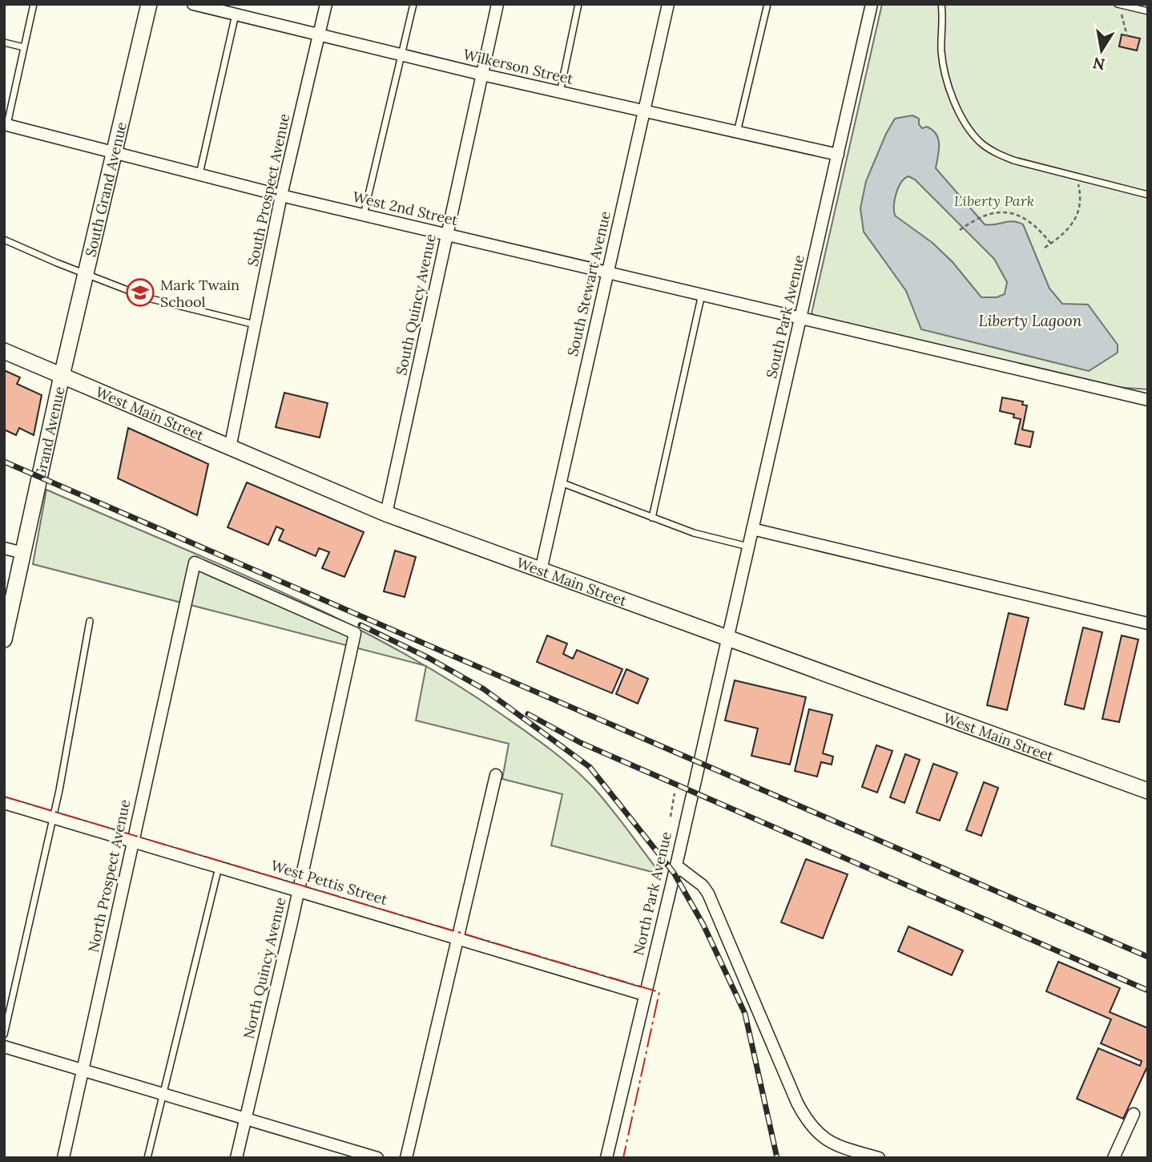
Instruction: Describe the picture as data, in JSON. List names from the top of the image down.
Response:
{
  "streets": {
    "main road": ["South Grand Avenue", "West Main Street", "Grand Avenue"],
    "street": [
      "Wilkerson Street",
      "South Prospect Avenue",
      "West 2nd Street",
      "South Stewart Avenue",
      "South Quincy Avenue",
      "South Park Avenue",
      "North Prospect Avenue",
      "West Pettis Street",
      "North Park Avenue",
      "North Quincy Avenue"
    ]
  },
  "crossings": [
    ["Wilkerson Street", "South Prospect Avenue"],
    ["Wilkerson Street", "South Stewart Avenue"],
    ["Wilkerson Street", "South Quincy Avenue"],
    ["Wilkerson Street", "South Park Avenue"],
    ["South Grand Avenue", "West 2nd Street"],
    ["South Grand Avenue", "West Main Street"],
    ["South Grand Avenue", "Grand Avenue"],
    ["South Prospect Avenue", "West 2nd Street"],
    ["South Prospect Avenue", "West Main Street"],
    ["West 2nd Street", "South Stewart Avenue"],
    ["West 2nd Street", "South Quincy Avenue"],
    ["West 2nd Street", "South Park Avenue"],
    ["South Stewart Avenue", "West Main Street"],
    ["South Quincy Avenue", "West Main Street"],
    ["South Park Avenue", "West Main Street"],
    ["South Park Avenue", "North Park Avenue"],
    ["West Main Street", "Grand Avenue"],
    ["West Main Street", "North Park Avenue"],
    ["North Prospect Avenue", "West Pettis Street"],
    ["North Prospect Avenue", "North Quincy Avenue"],
    ["West Pettis Street", "North Park Avenue"],
    ["West Pettis Street", "North Quincy Avenue"]
  ],
  "water": ["Liberty Lagoon"],
  "parks": ["Liberty Park"],
  "places": {
    "school or university": ["Mark Twain School"]
  },
  "north": "bottom"
}
